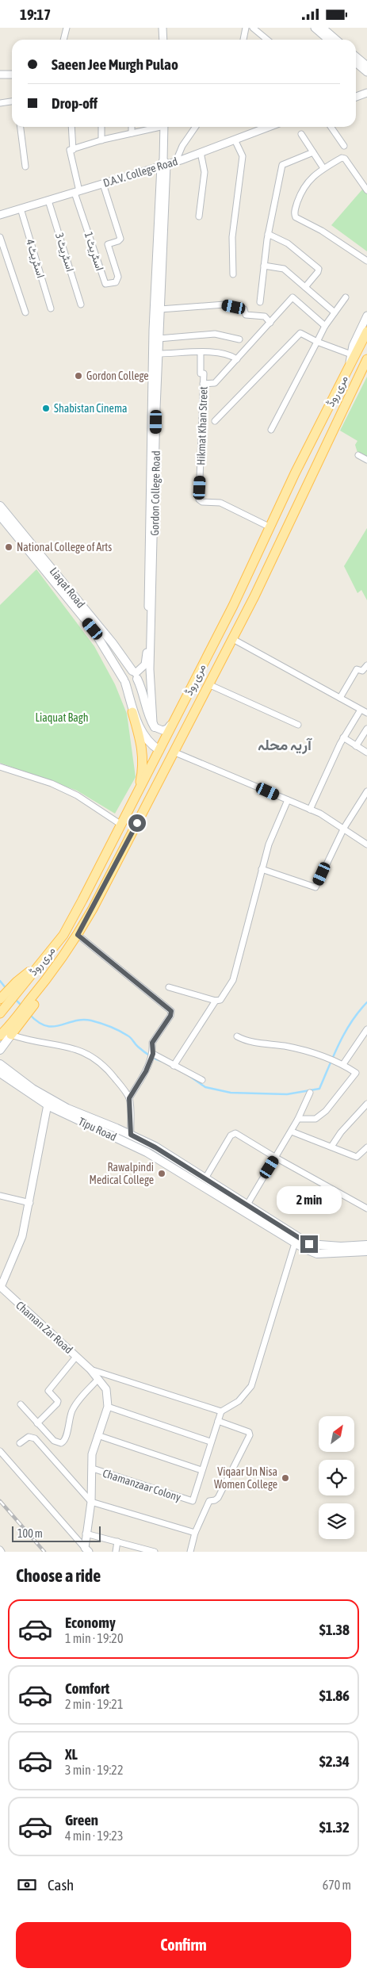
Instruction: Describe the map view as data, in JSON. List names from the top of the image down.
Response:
{
  "streets": {
    "main road": ["مری روڈ", "Liaqat Road", "Tipu Road"],
    "street": [
      "D.A.V. College Road",
      "اسٹریٹ 1",
      "اسٹریٹ 3",
      "اسٹریٹ 4",
      "Hikmat Khan Street",
      "Gordon College Road",
      "Chaman Zar Road",
      "Chamanzaar Colony"
    ]
  },
  "crossings": [
    ["D.A.V. College Road", "اسٹریٹ 1"],
    ["D.A.V. College Road", "اسٹریٹ 3"],
    ["D.A.V. College Road", "اسٹریٹ 4"],
    ["D.A.V. College Road", "Gordon College Road"],
    ["مری روڈ", "Hikmat Khan Street"],
    ["مری روڈ", "Liaqat Road"],
    ["Gordon College Road", "Liaqat Road"],
    ["Tipu Road", "Chaman Zar Road"],
    ["Chaman Zar Road", "Chamanzaar Colony"]
  ],
  "districts": ["آریہ محلہ"],
  "parks": ["Liaquat Bagh"],
  "places": [
    "Gordon College",
    "Shabistan Cinema",
    "National College of Arts",
    "Rawalpindi Medical College",
    "Viqaar Un Nisa Women College"
  ],
  "scale_bar": "100 m",
  "north": "top right",
  "page": {
    "status": "19:17",
    "banner": ["Saeen Jee Murgh Pulao", "Drop-off"],
    "bubble": "2 min",
    "scale": "100 m",
    "heading": "Choose a ride",
    "list": [
      {
        "name": "Economy",
        "note": "1 min · 19:20",
        "value": "$1.38"
      },
      {
        "name": "Comfort",
        "note": "2 min · 19:21",
        "value": "$1.86"
      },
      {
        "name": "XL",
        "note": "3 min · 19:22",
        "value": "$2.34"
      },
      {
        "name": "Green",
        "note": "4 min · 19:23",
        "value": "$1.32"
      }
    ],
    "pay": ["Cash", "670 m"],
    "buttons": "Confirm"
  }
}
